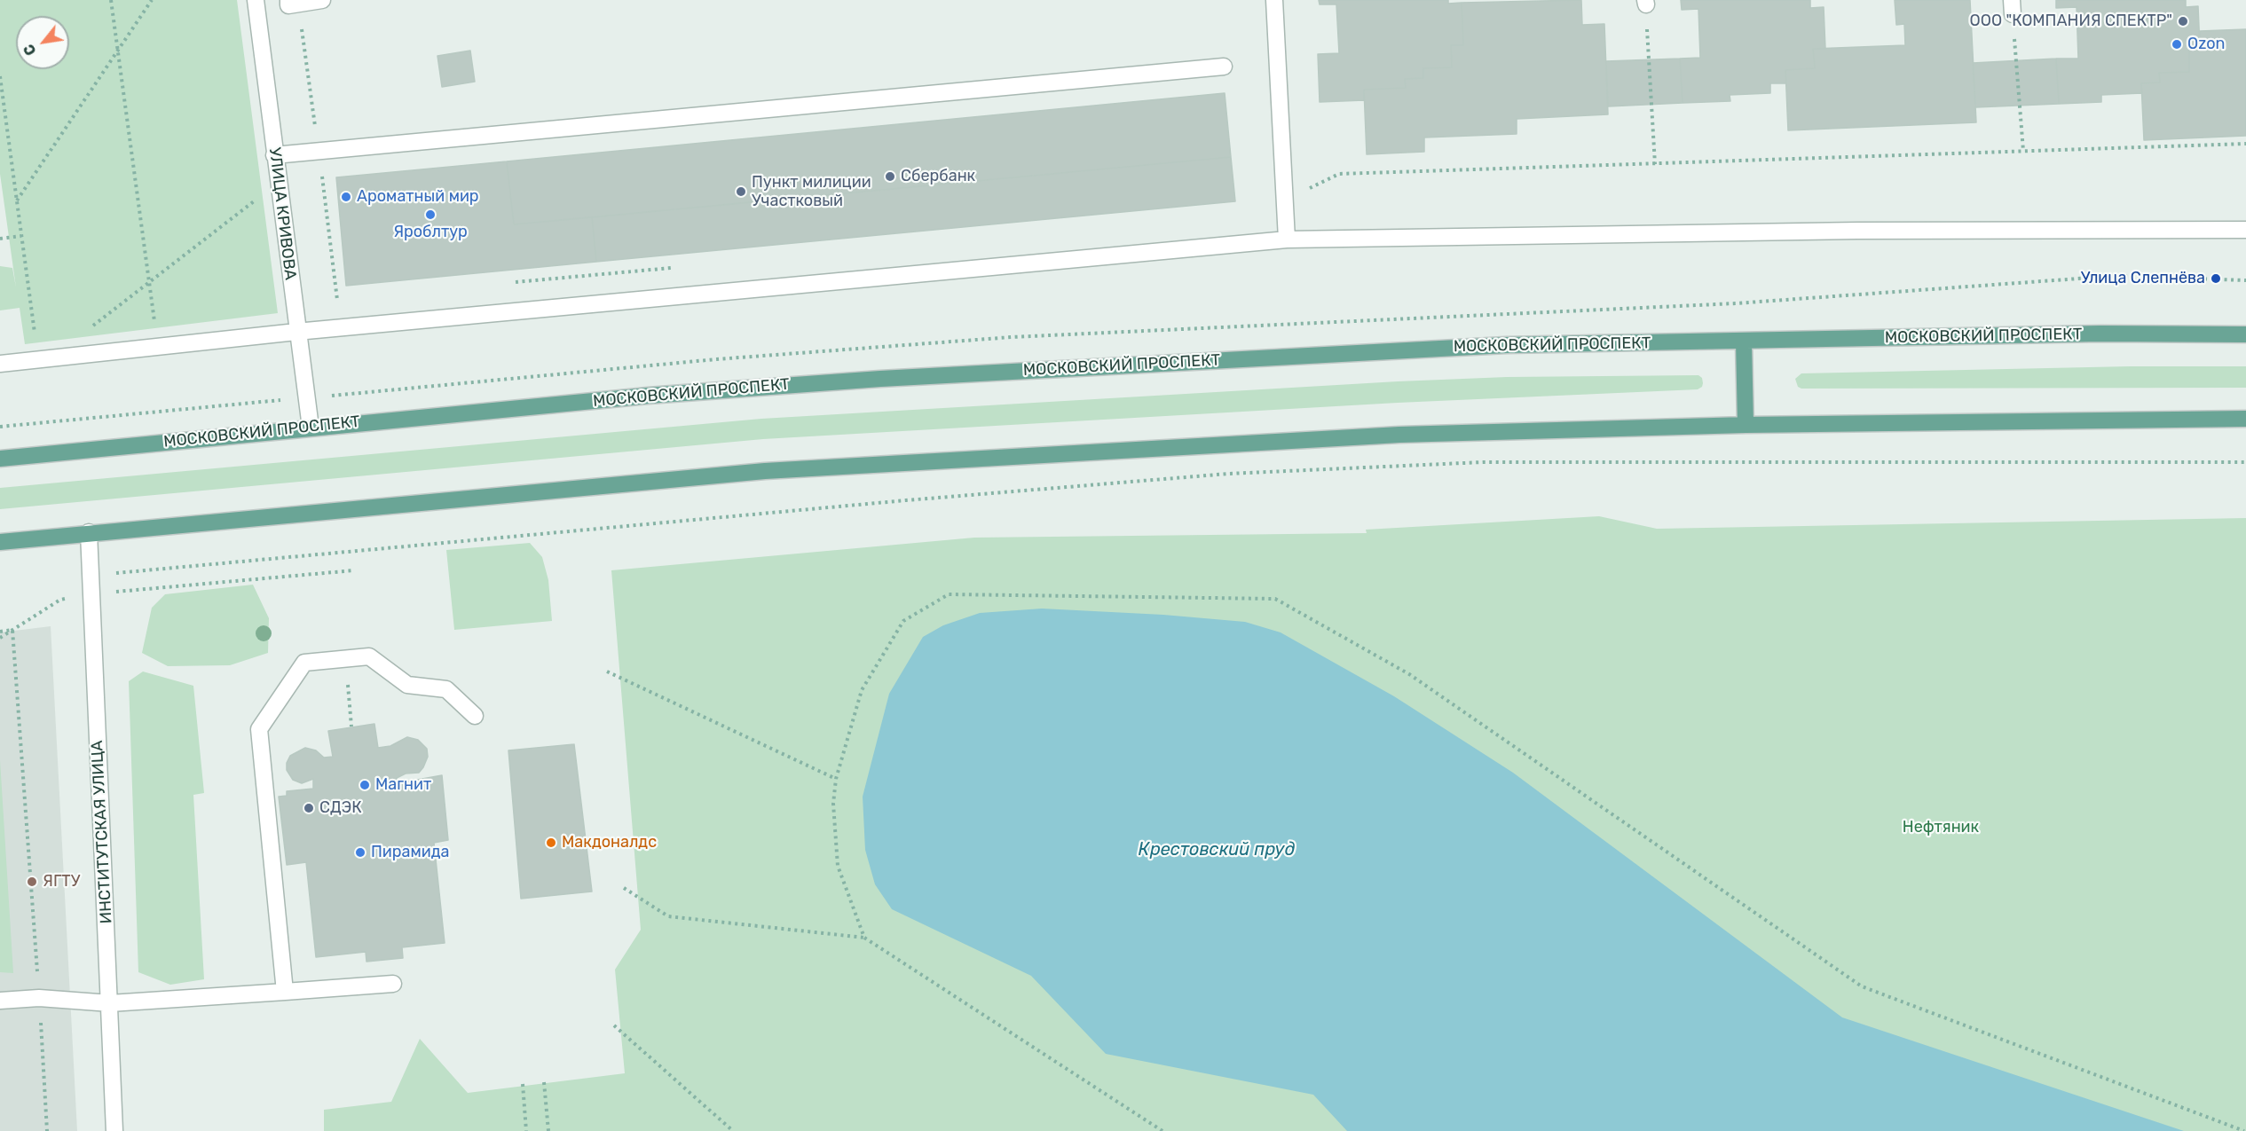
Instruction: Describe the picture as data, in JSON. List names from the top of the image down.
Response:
{
  "streets": {
    "main road": ["МОСКОВСКИЙ ПРОСПЕКТ"],
    "street": ["УЛИЦА КРИВОВА", "ИНСТИТУТСКАЯ УЛИЦА"]
  },
  "crossings": [
    ["УЛИЦА КРИВОВА", "МОСКОВСКИЙ ПРОСПЕКТ"]
  ],
  "water": ["Крестовский пруд"],
  "parks": ["Нефтяник"],
  "places": [
    "ООО \"КОМПАНИЯ СПЕКТР\"",
    "Ozon",
    "Сбербанк",
    "Пункт милиции Участковый",
    "Ароматный мир",
    "Яроблтур",
    "Улица Слепнёва",
    "Магнит",
    "СДЭК",
    "Макдоналдс",
    "Пирамида",
    "ЯГТУ"
  ],
  "north": "bottom left"
}
